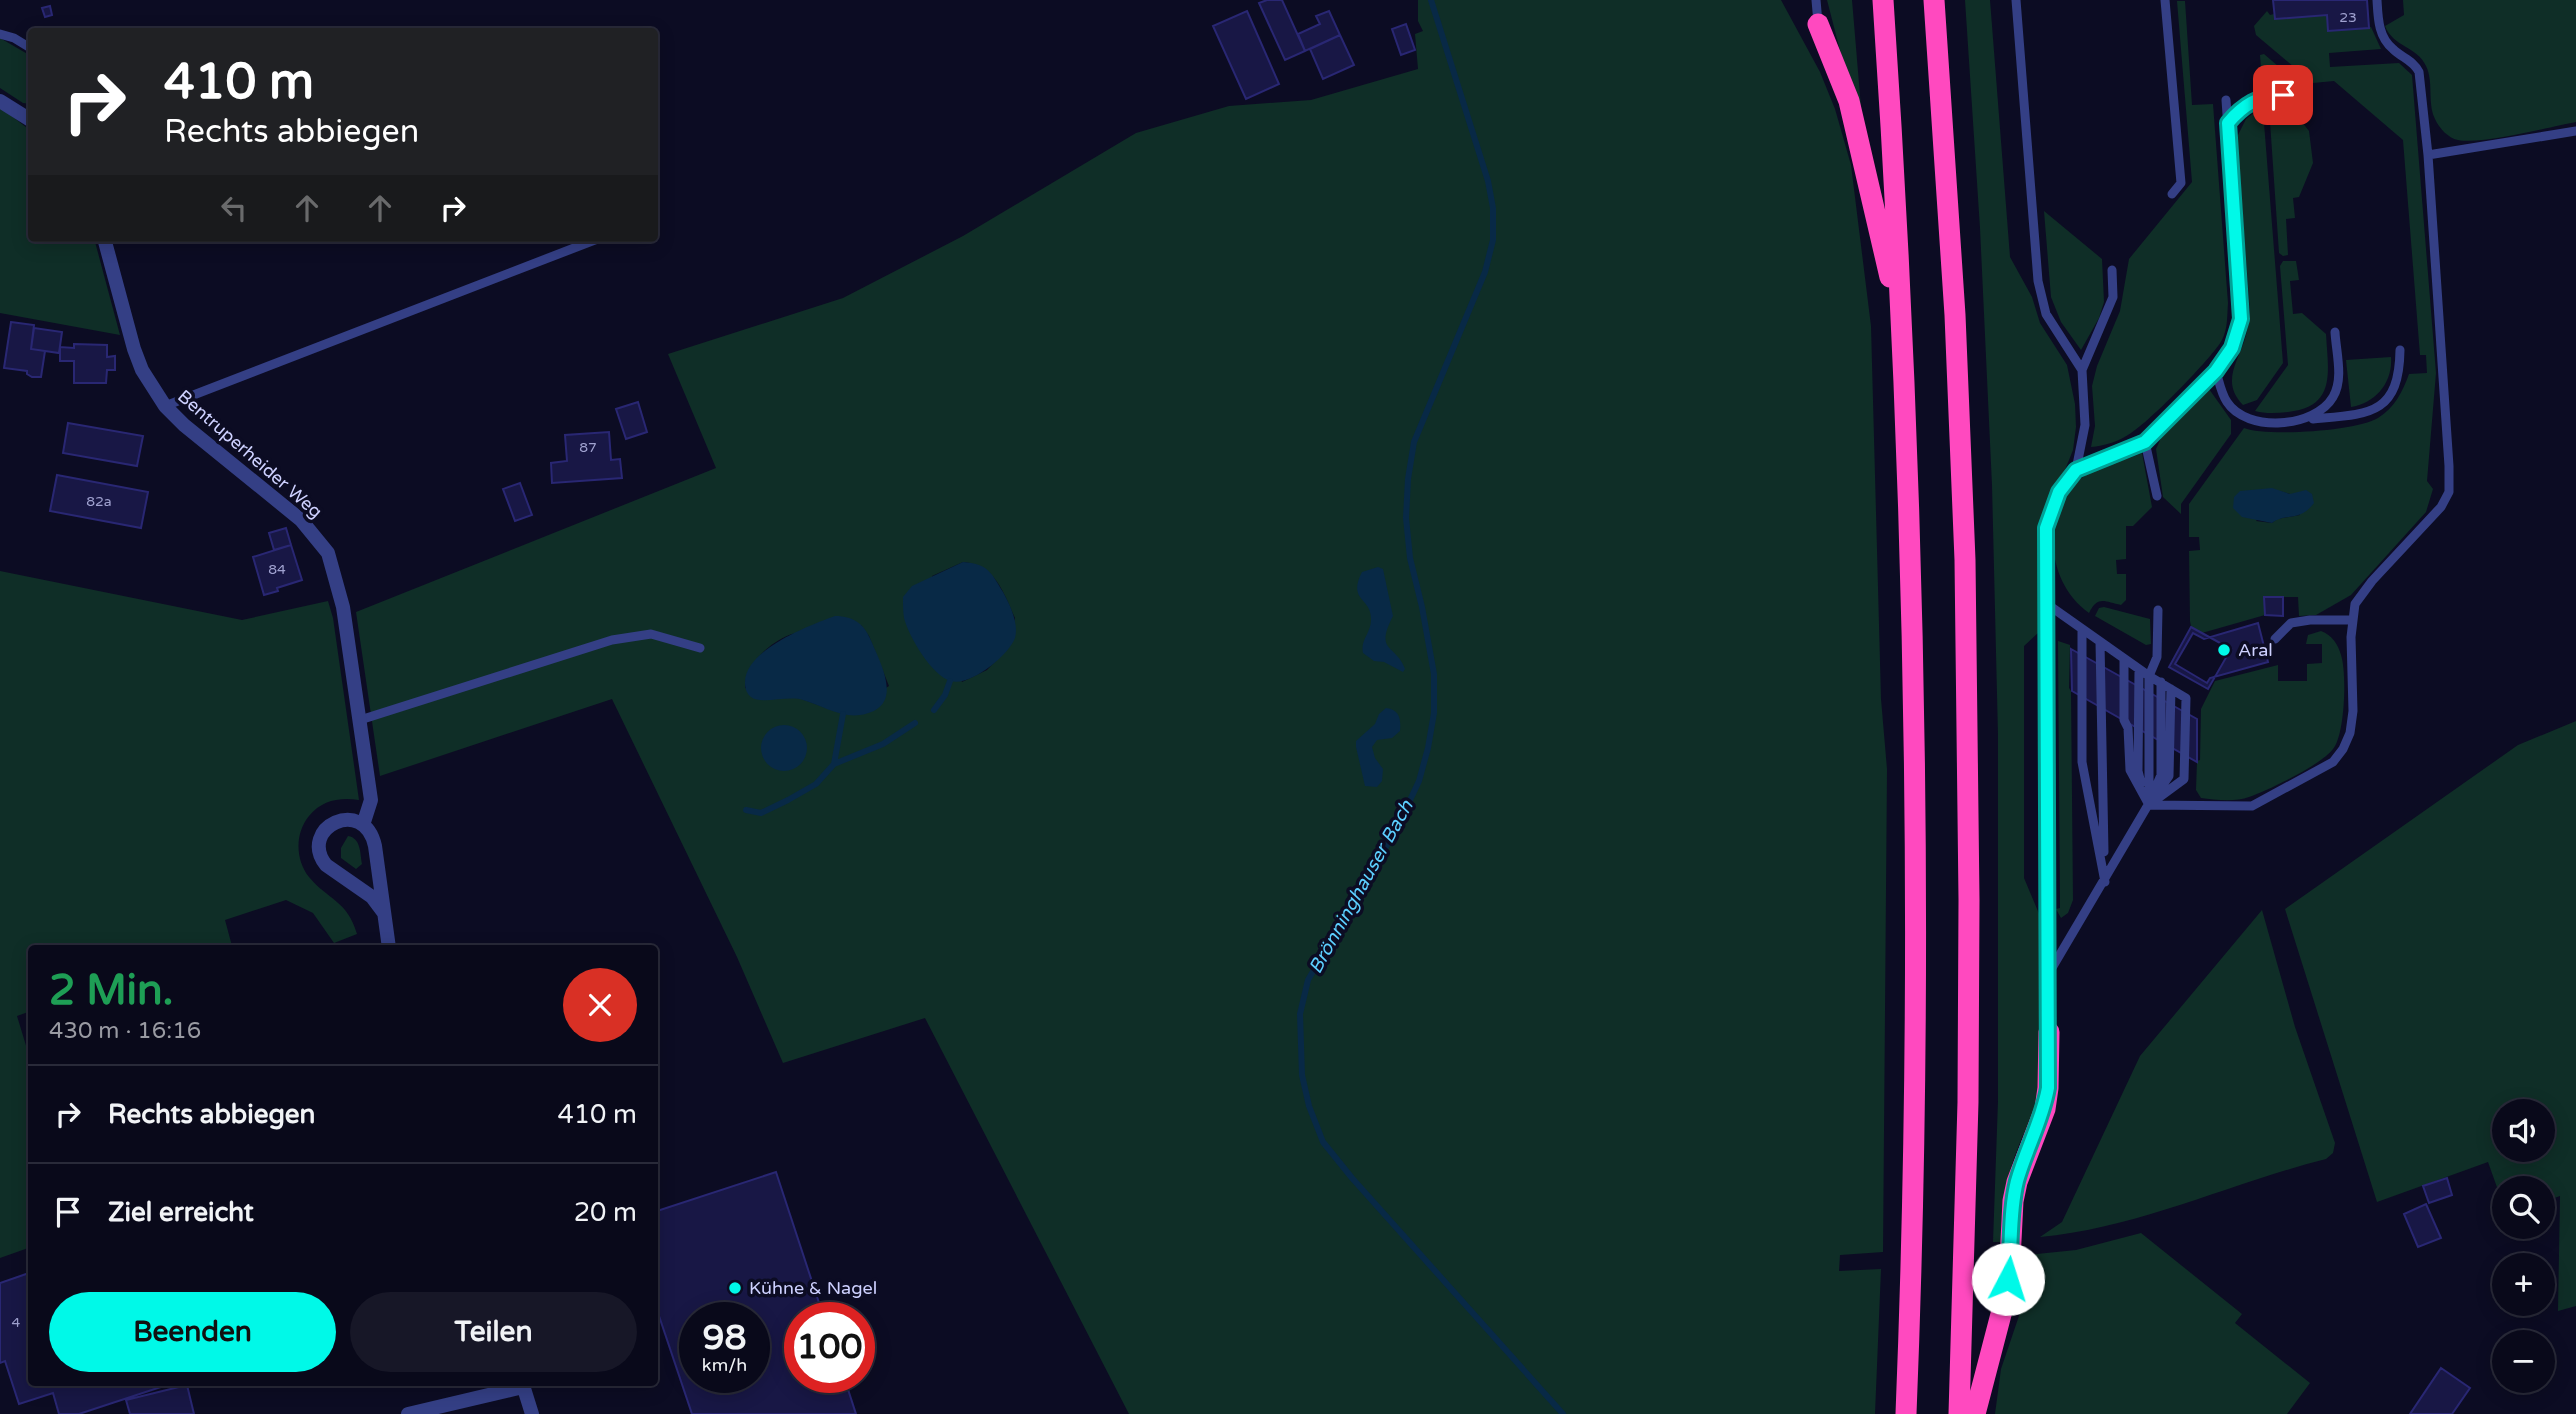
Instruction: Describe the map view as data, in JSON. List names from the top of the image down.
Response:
{
  "streets": {
    "street": ["Bentruperheider Weg"]
  },
  "water": ["Brönninghauser Bach"],
  "places": ["Aral", "Kühne & Nagel"],
  "house_numbers": [
    "23",
    "87",
    "82a",
    "84",
    "4"
  ],
  "page": {
    "turn": ["410 m", "Rechts abbiegen"],
    "heading": ["2 Min.", "430 m · 16:16"],
    "list": [
      {
        "name": "Rechts abbiegen",
        "value": "410 m"
      },
      {
        "name": "Ziel erreicht",
        "value": "20 m"
      }
    ],
    "map_buttons": ["+", "−"],
    "buttons": ["Beenden", "Teilen"],
    "speed": "98 km/h",
    "limit": "100"
  }
}
